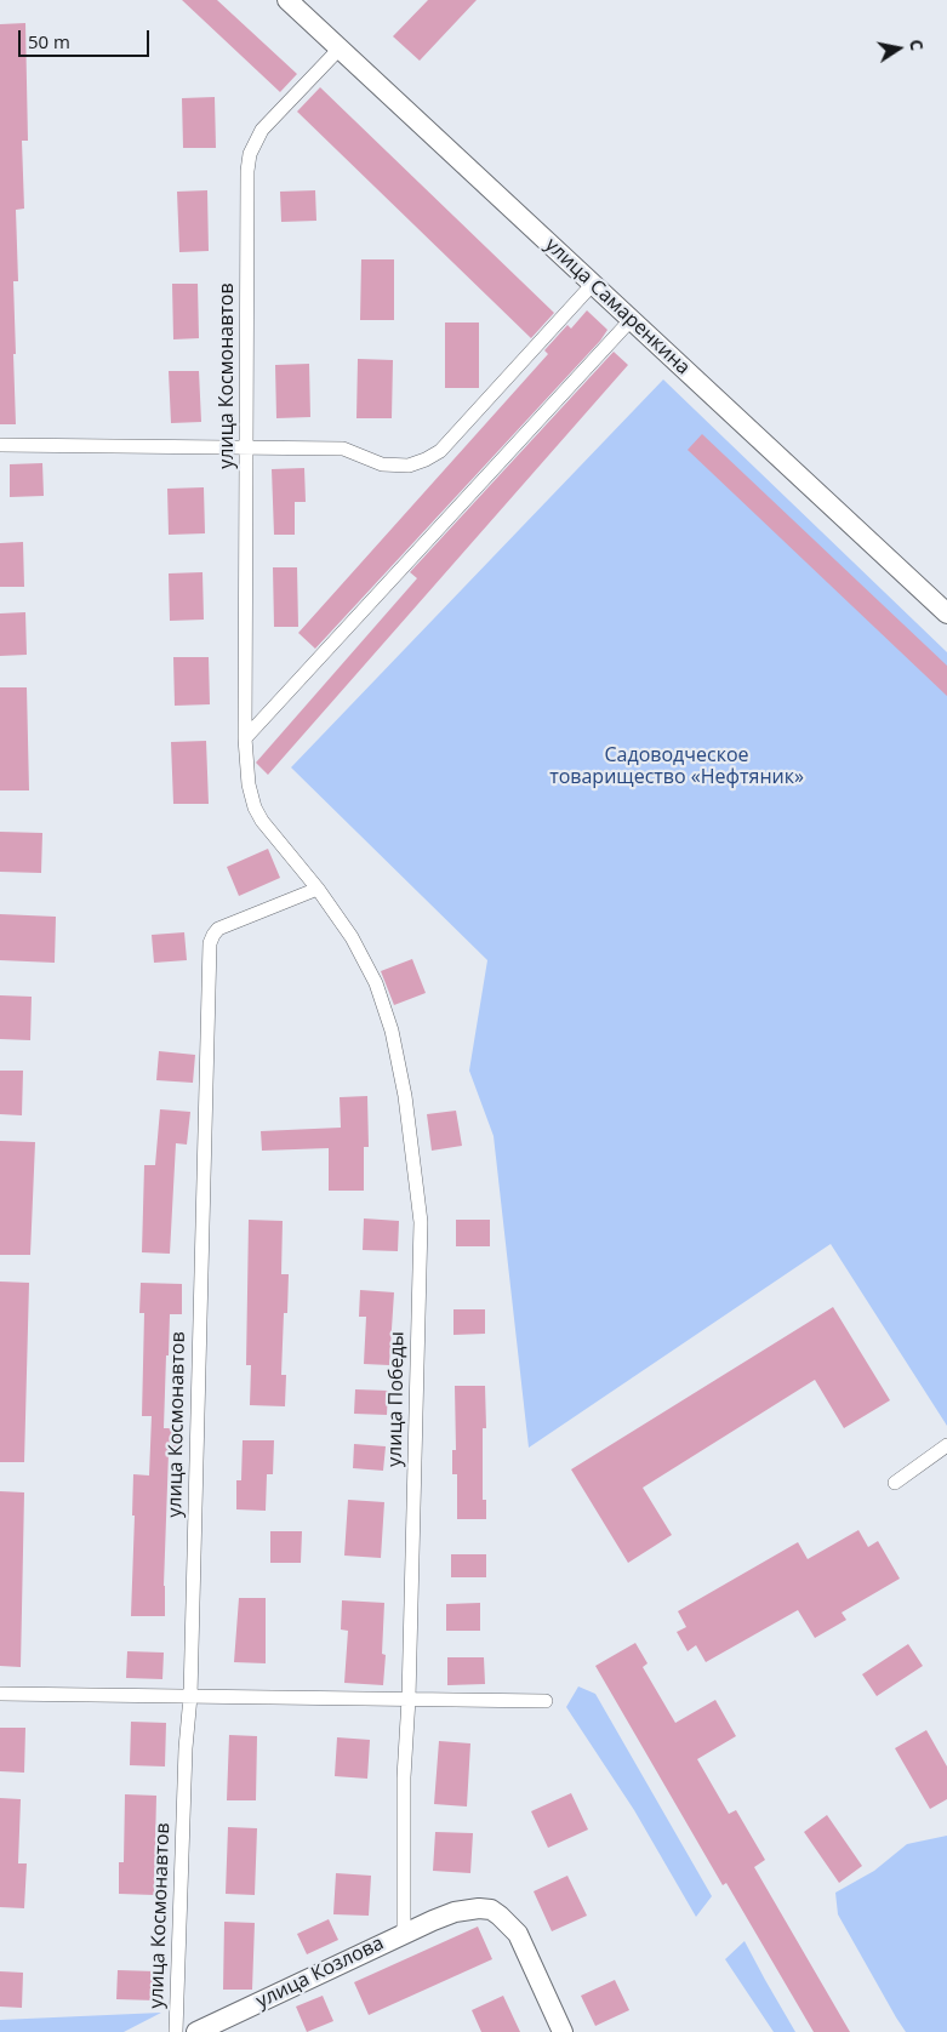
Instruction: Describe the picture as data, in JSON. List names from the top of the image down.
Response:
{
  "streets": {
    "main road": ["улица Самаренкина", "улица Козлова"],
    "street": ["улица Космонавтов", "улица Победы"]
  },
  "crossings": [
    ["улица Самаренкина", "улица Космонавтов"],
    ["улица Космонавтов", "улица Победы"],
    ["улица Победы", "улица Козлова"]
  ],
  "parks": ["Садоводческое товарищество «Нефтяник»"],
  "scale_bar": "50 m",
  "north": "right"
}
